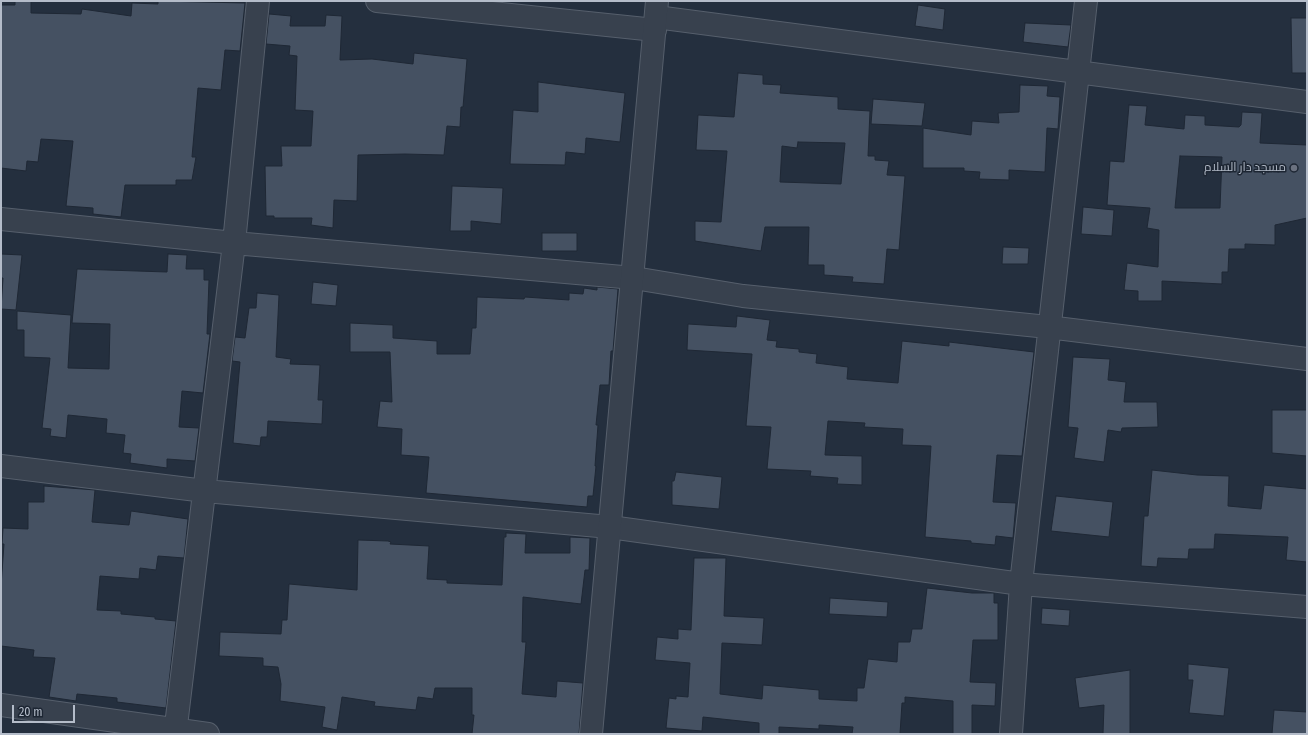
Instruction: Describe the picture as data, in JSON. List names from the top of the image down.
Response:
{
  "places": ["مسجد دار السلام"],
  "scale_bar": "20 m"
}
